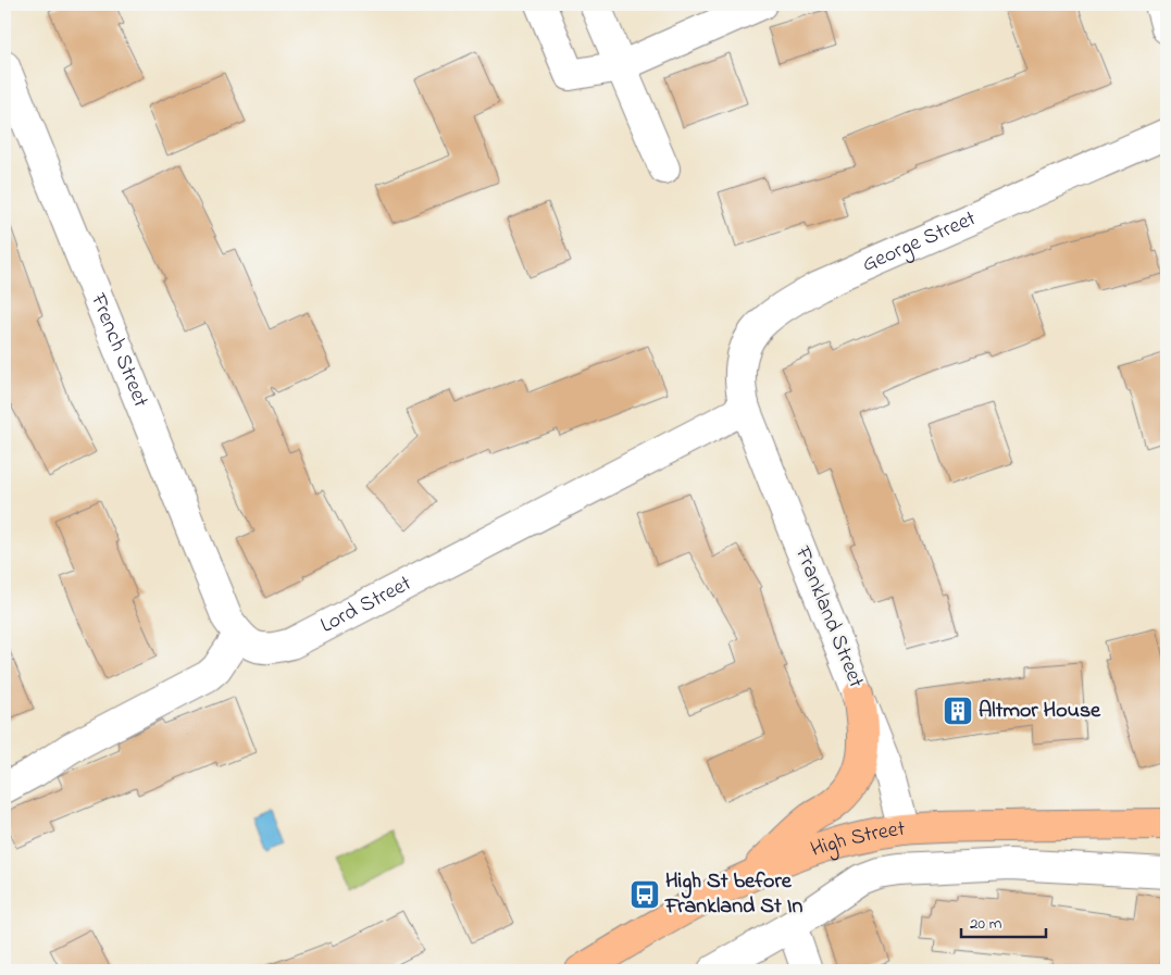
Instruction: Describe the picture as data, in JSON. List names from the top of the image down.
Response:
{
  "streets": {
    "main road": ["High Street"],
    "street": [
      "George Street",
      "French Street",
      "Lord Street",
      "Frankland Street"
    ]
  },
  "crossings": [
    ["George Street", "Lord Street"],
    ["George Street", "Frankland Street"],
    ["French Street", "Lord Street"],
    ["Lord Street", "Frankland Street"],
    ["Frankland Street", "High Street"]
  ],
  "places": {
    "building": ["Altmor House"],
    "bus stop": ["High St before Frankland St In"]
  },
  "scale_bar": "20 m"
}
